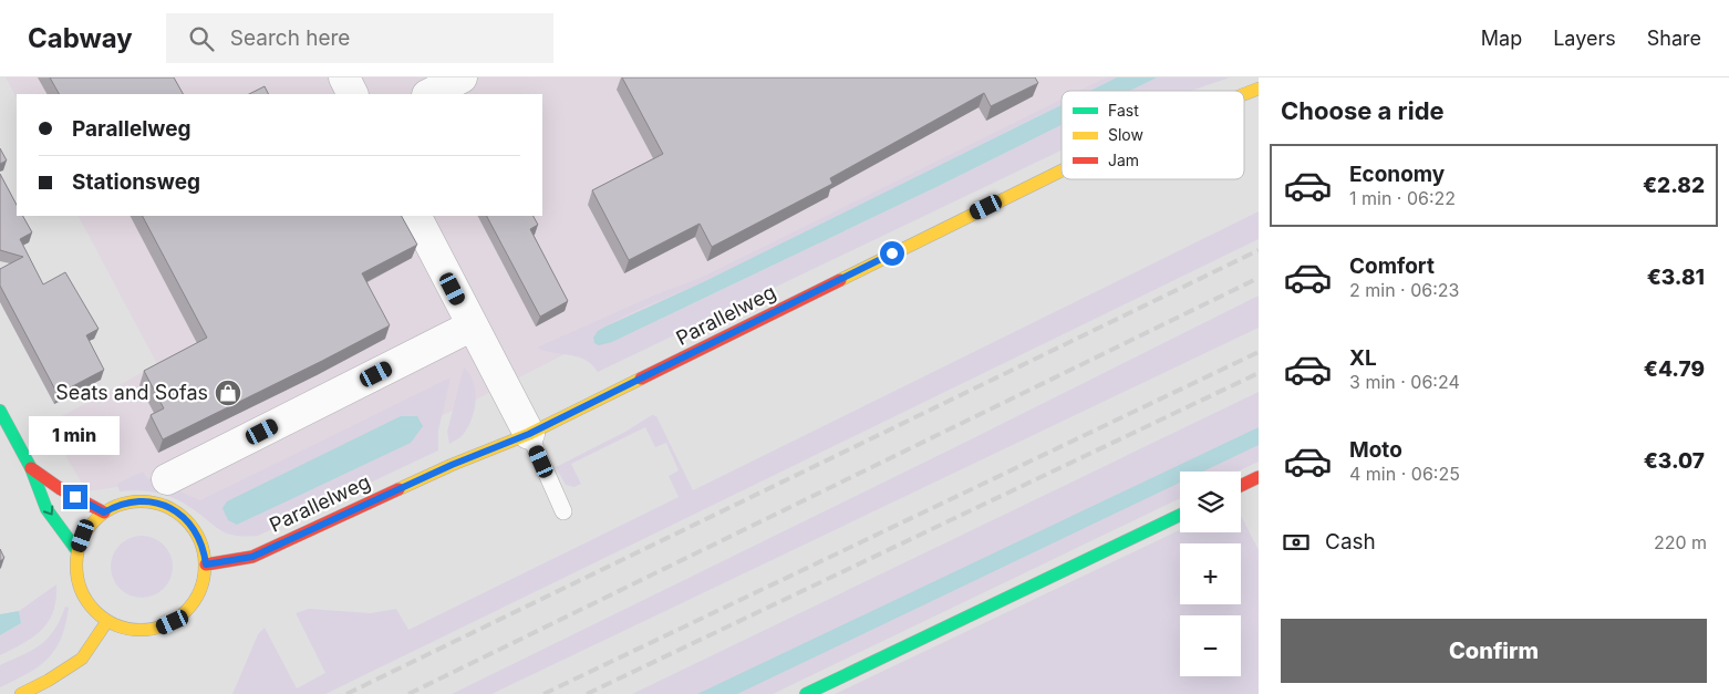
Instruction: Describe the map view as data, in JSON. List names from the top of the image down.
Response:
{
  "streets": {
    "main road": ["Parallelweg"]
  },
  "places": {
    "shop": ["Seats and Sofas"]
  },
  "legend": ["Fast", "Slow", "Jam"],
  "page": {
    "header": "Cabway",
    "search": "Search here",
    "nav": ["Map", "Layers", "Share"],
    "heading": "Choose a ride",
    "banner": ["Parallelweg", "Stationsweg"],
    "list": [
      {
        "name": "Economy",
        "note": "1 min · 06:22",
        "value": "€2.82"
      },
      {
        "name": "Comfort",
        "note": "2 min · 06:23",
        "value": "€3.81"
      },
      {
        "name": "XL",
        "note": "3 min · 06:24",
        "value": "€4.79"
      },
      {
        "name": "Moto",
        "note": "4 min · 06:25",
        "value": "€3.07"
      }
    ],
    "bubble": "1 min",
    "map_buttons": ["+", "−"],
    "pay": ["Cash", "220 m"],
    "buttons": "Confirm"
  }
}
